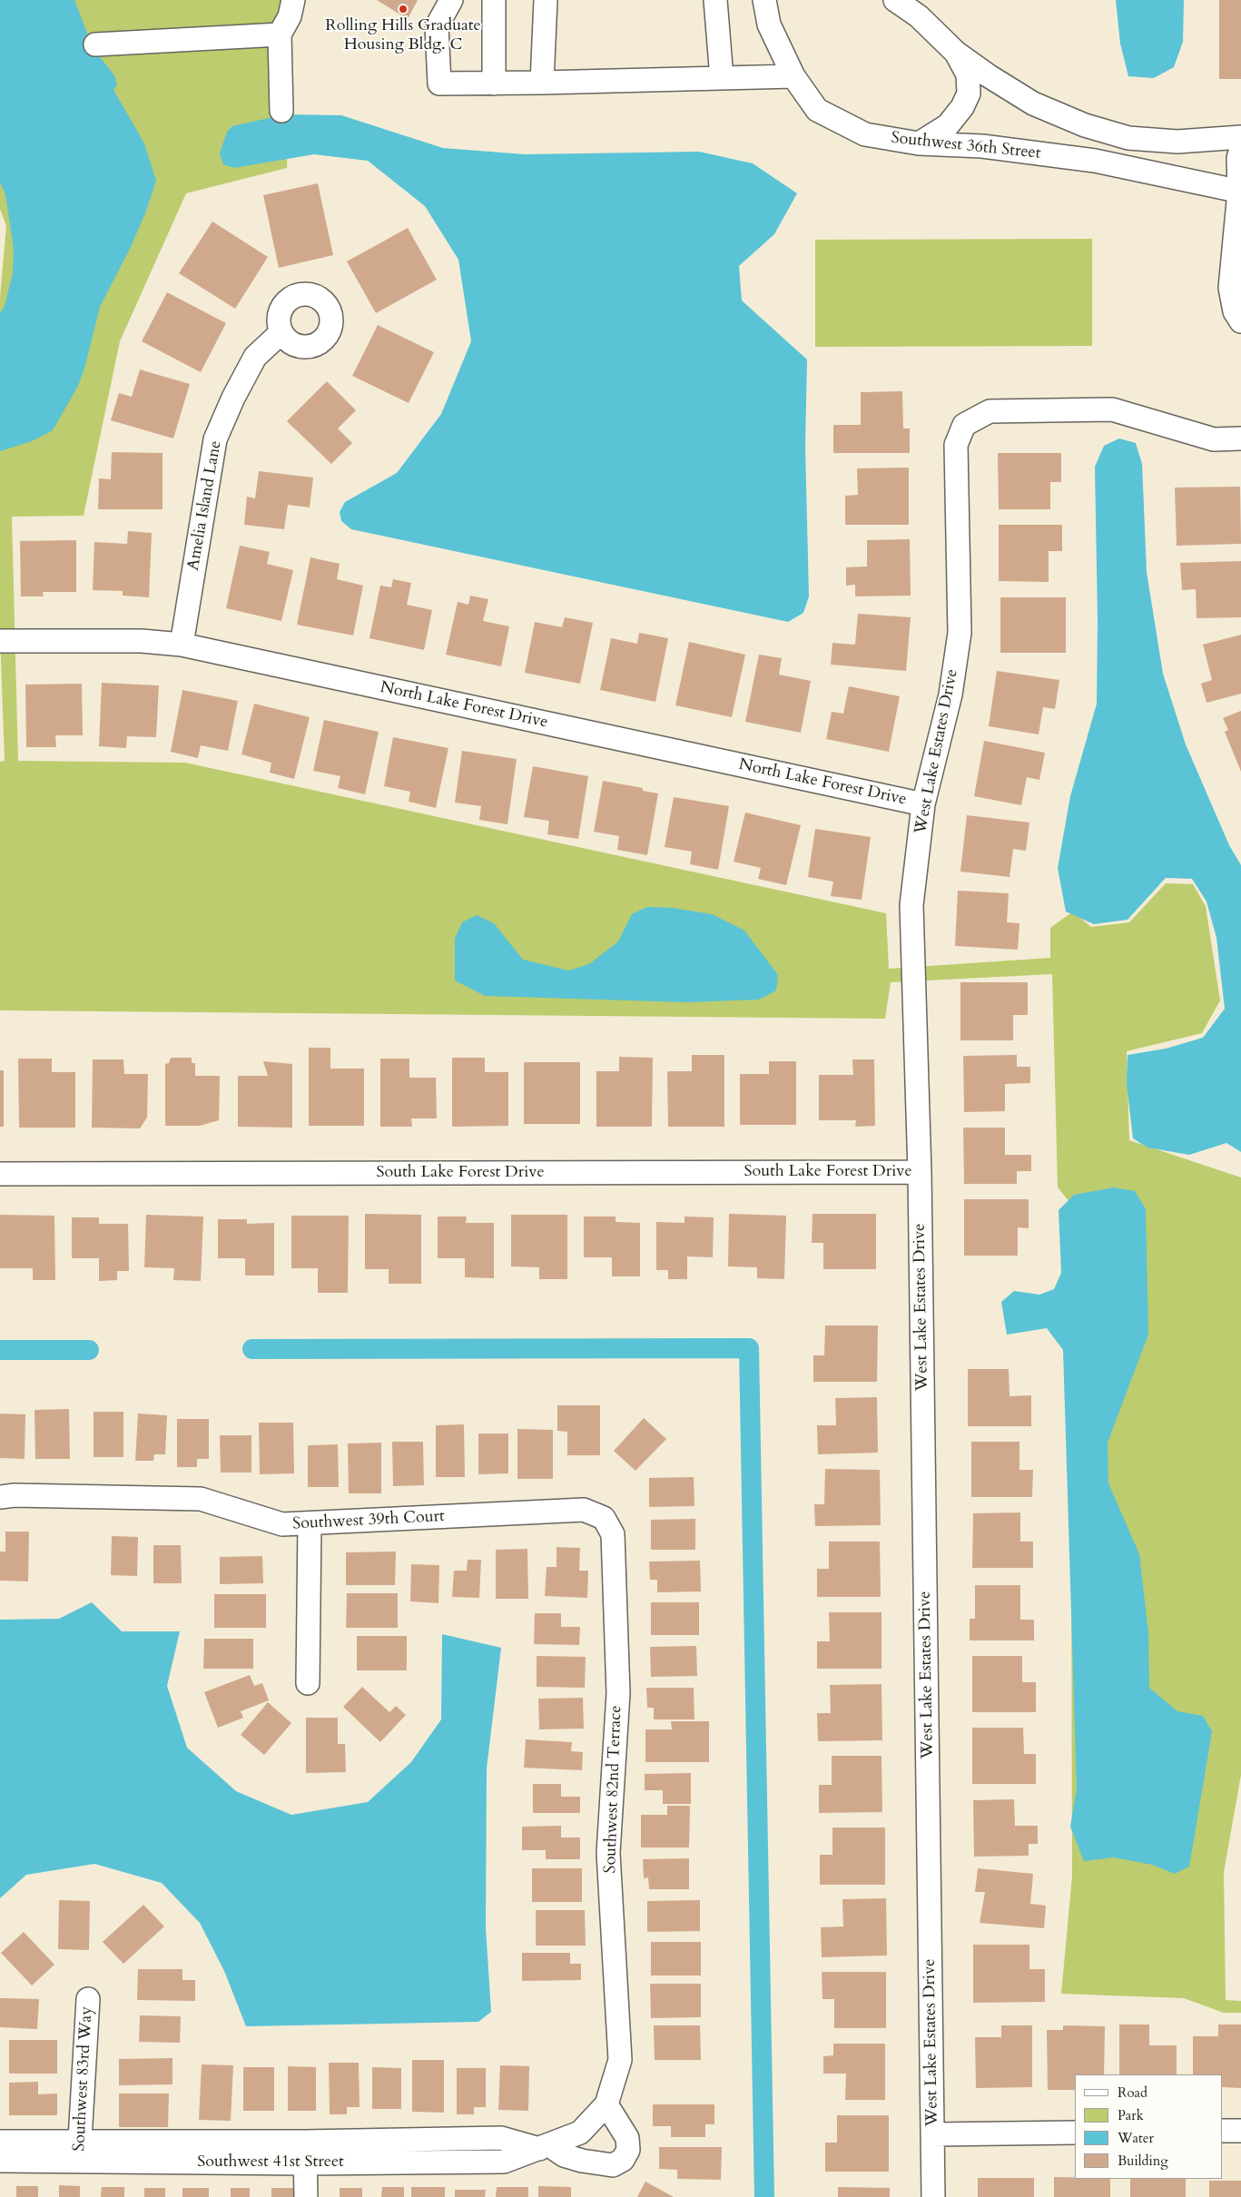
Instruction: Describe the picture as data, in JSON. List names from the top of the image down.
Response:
{
  "streets": {
    "street": [
      "Southwest 36th Street",
      "Amelia Island Lane",
      "North Lake Forest Drive",
      "West Lake Estates Drive",
      "South Lake Forest Drive",
      "Southwest 39th Court",
      "Southwest 82nd Terrace",
      "Southwest 83rd Way",
      "Southwest 41st Street"
    ]
  },
  "crossings": [
    ["Amelia Island Lane", "North Lake Forest Drive"],
    ["North Lake Forest Drive", "West Lake Estates Drive"],
    ["West Lake Estates Drive", "South Lake Forest Drive"],
    ["Southwest 39th Court", "Southwest 82nd Terrace"],
    ["Southwest 82nd Terrace", "Southwest 41st Street"],
    ["Southwest 83rd Way", "Southwest 41st Street"]
  ],
  "places": ["Rolling Hills Graduate Housing Bldg. C"],
  "legend": [
    "Road",
    "Park",
    "Water",
    "Building"
  ]
}
